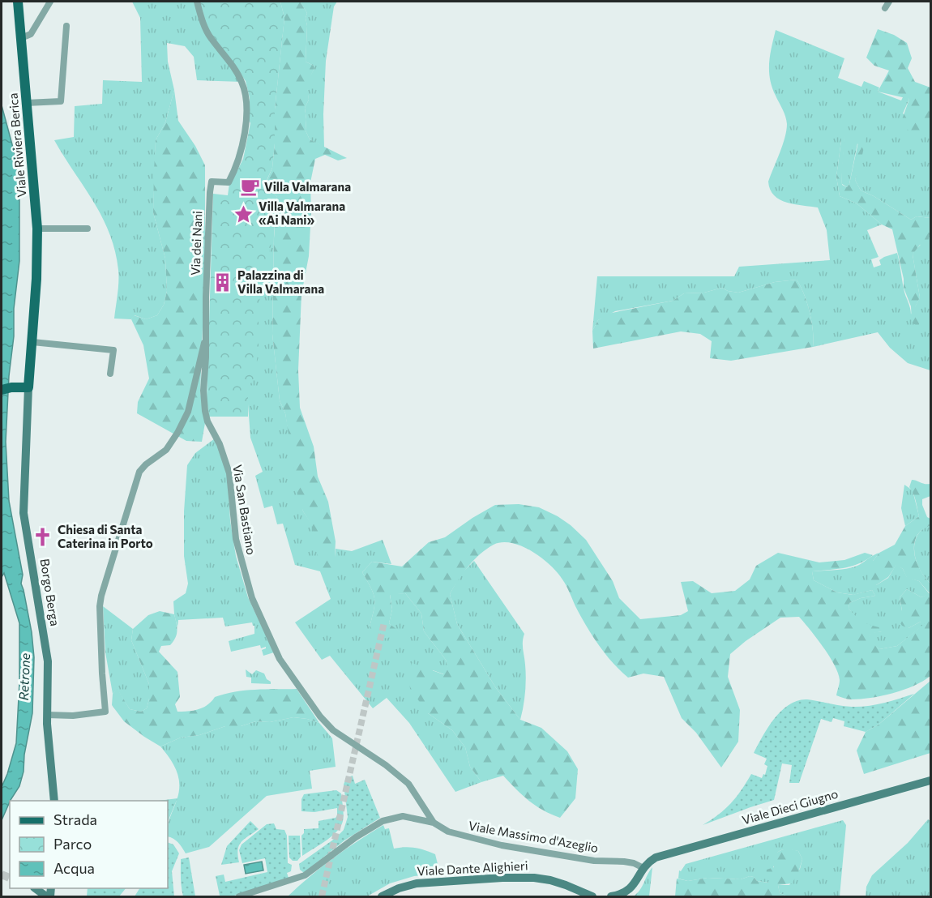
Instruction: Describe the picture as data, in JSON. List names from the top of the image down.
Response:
{
  "streets": {
    "main road": [
      "Viale Riviera Berica",
      "Borgo Berga",
      "Viale Dieci Giugno",
      "Viale Dante Alighieri"
    ],
    "street": ["Via dei Nani", "Via San Bastiano", "Viale Massimo d'Azeglio"]
  },
  "crossings": [
    ["Viale Riviera Berica", "Borgo Berga"],
    ["Via dei Nani", "Via San Bastiano"],
    ["Via San Bastiano", "Viale Massimo d'Azeglio"],
    ["Viale Dieci Giugno", "Viale Massimo d'Azeglio"]
  ],
  "water": ["Retrone"],
  "places": {
    "cafe": ["Villa Valmarana"],
    "place": ["Villa Valmarana «Ai Nani»"],
    "building": ["Palazzina di Villa Valmarana"],
    "church": ["Chiesa di Santa Caterina in Porto"]
  },
  "legend": ["Strada", "Parco", "Acqua"]
}
